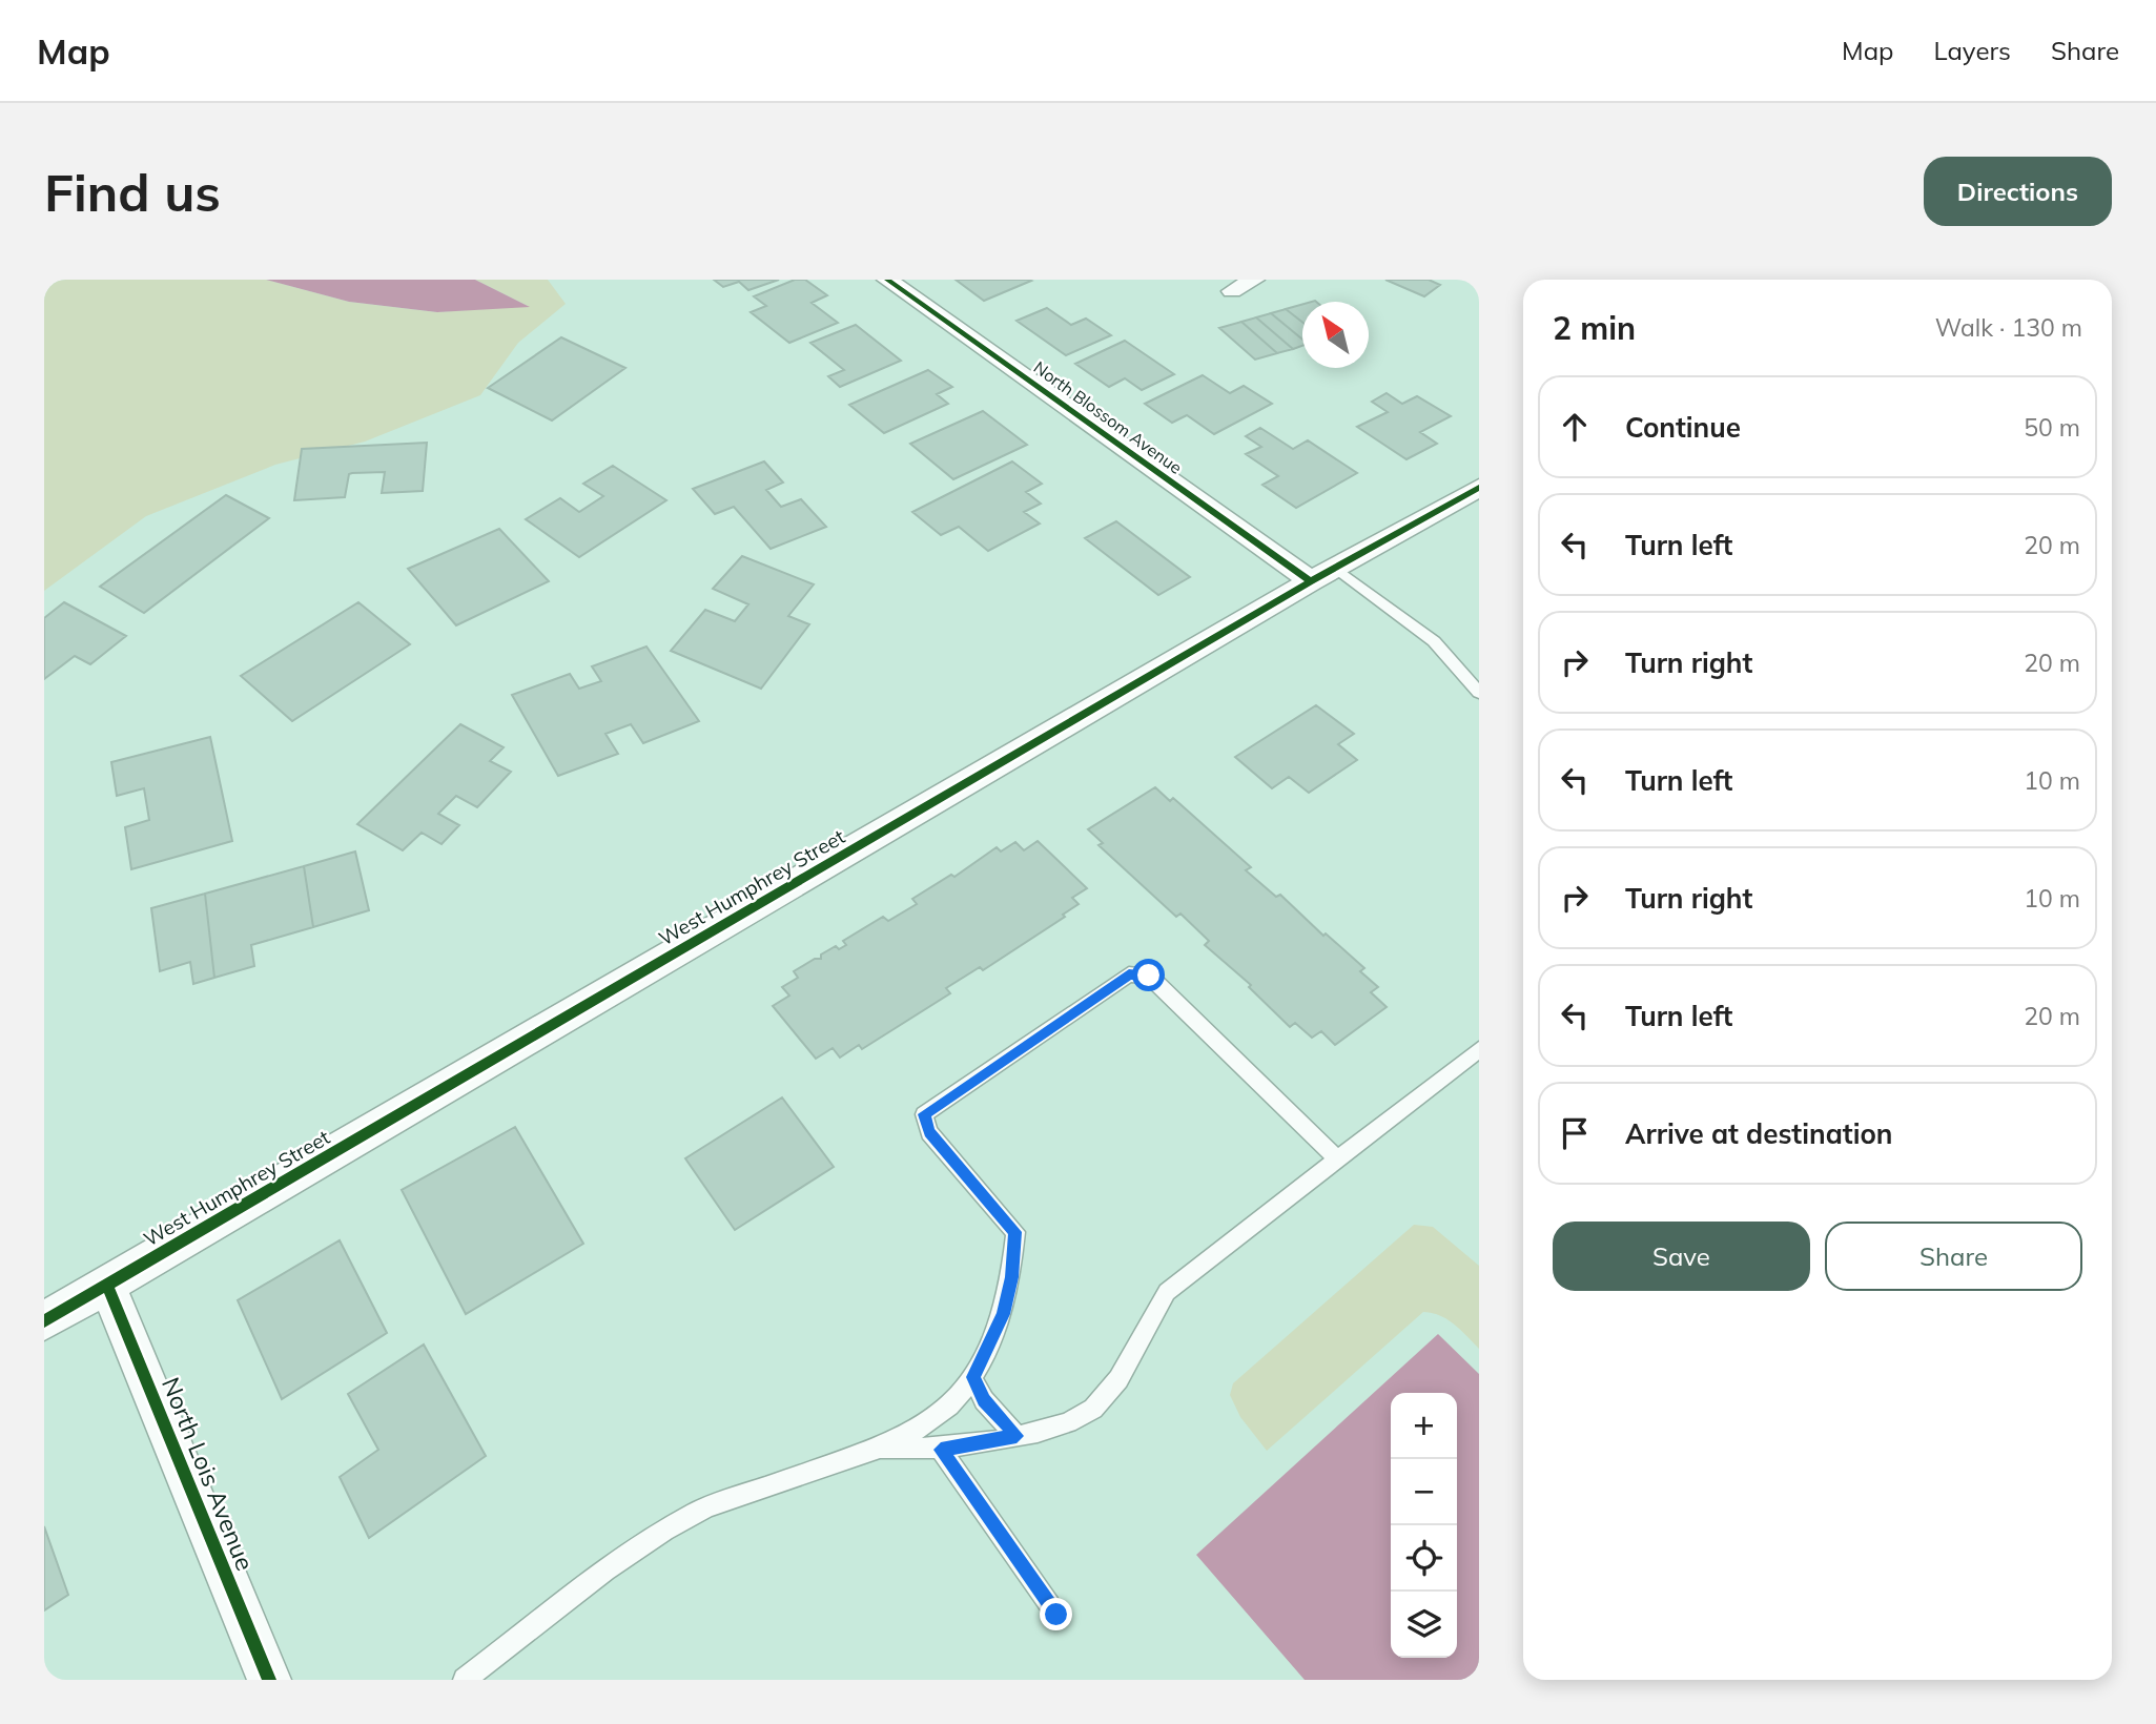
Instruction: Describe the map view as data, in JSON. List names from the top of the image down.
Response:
{
  "streets": {
    "street": ["North Blossom Avenue", "West Humphrey Street", "North Lois Avenue"]
  },
  "crossings": [
    ["North Blossom Avenue", "West Humphrey Street"],
    ["West Humphrey Street", "North Lois Avenue"]
  ],
  "north": "top left",
  "page": {
    "header": "Map",
    "nav": ["Map", "Layers", "Share"],
    "buttons": [
      "Directions",
      ["Save", "Share"]
    ],
    "title": "Find us",
    "heading": ["2 min", "Walk · 130 m"],
    "list": [
      ["Continue", "50 m"],
      ["Turn left", "20 m"],
      ["Turn right", "20 m"],
      ["Turn left", "10 m"],
      ["Turn right", "10 m"],
      ["Turn left", "20 m"],
      "Arrive at destination"
    ],
    "map_buttons": ["+", "−"]
  }
}
